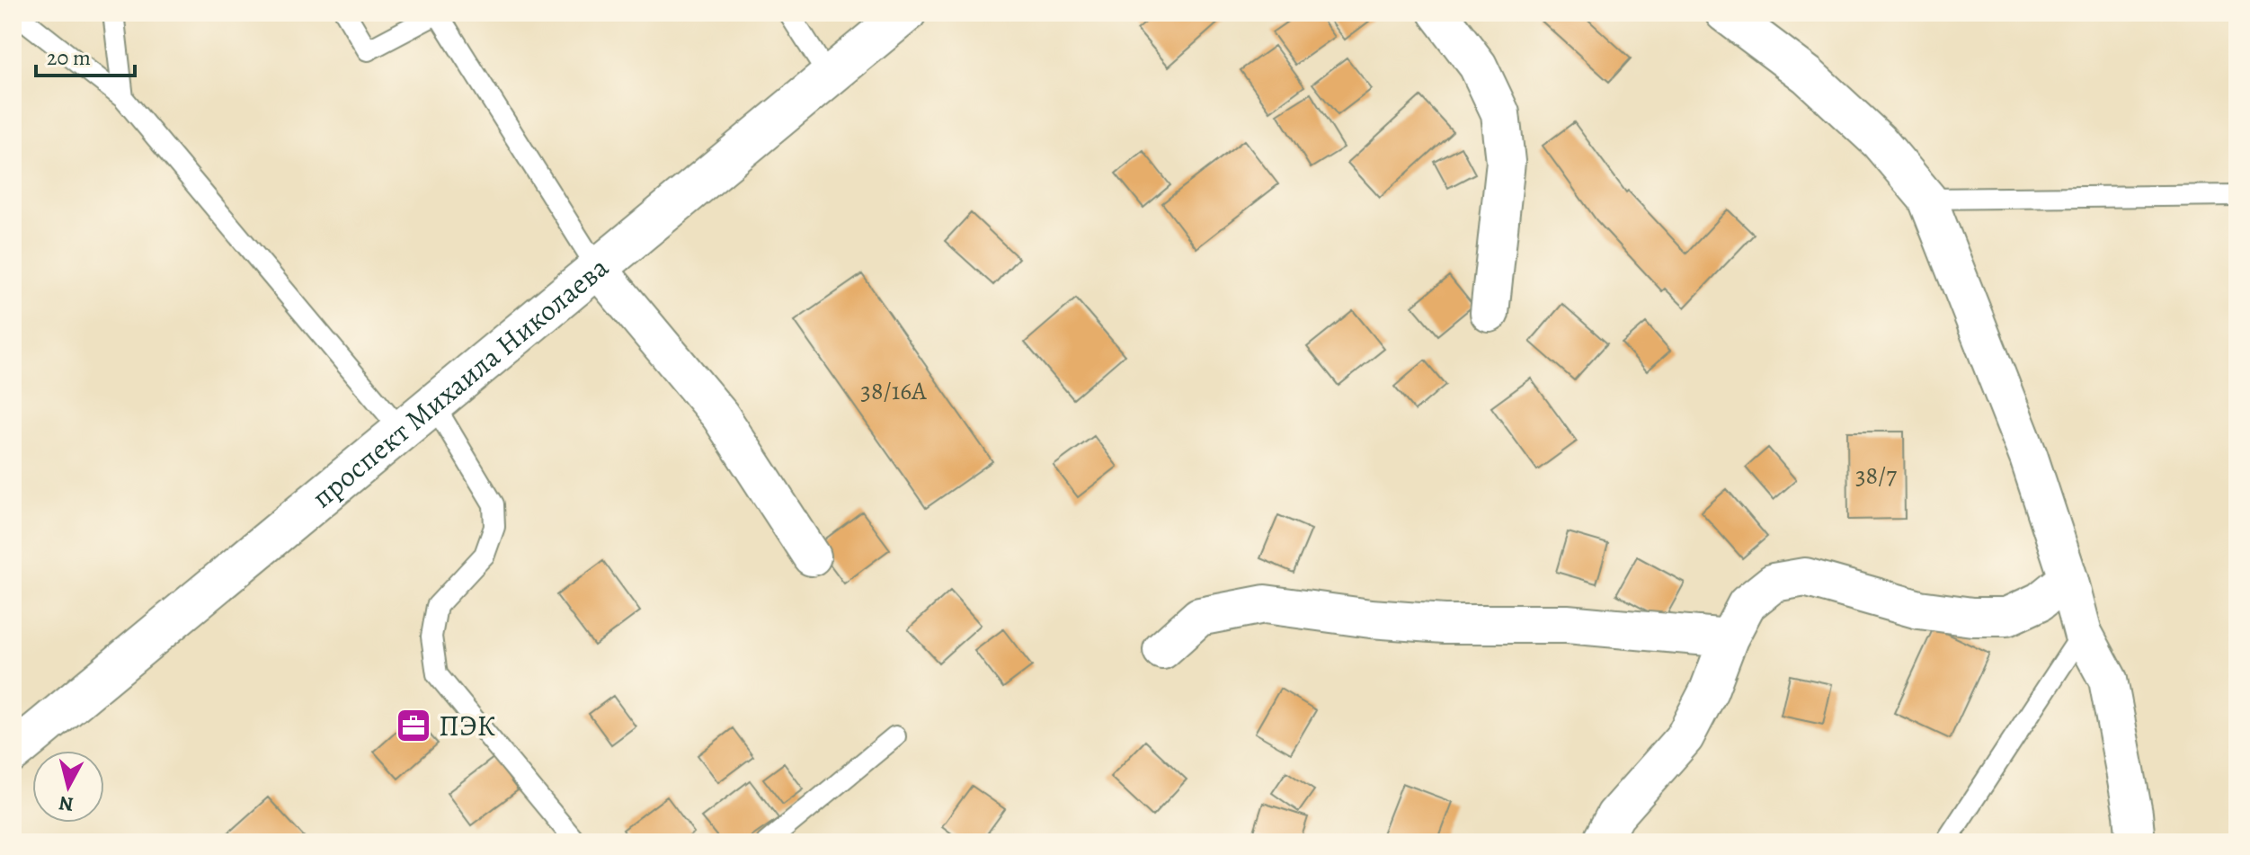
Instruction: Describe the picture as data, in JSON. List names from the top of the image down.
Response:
{
  "streets": {
    "main road": ["проспект Михаила Николаева"]
  },
  "places": {
    "office": ["ПЭК"]
  },
  "house_numbers": ["38/16А", "38/7"],
  "scale_bar": "20 m",
  "north": "bottom"
}
